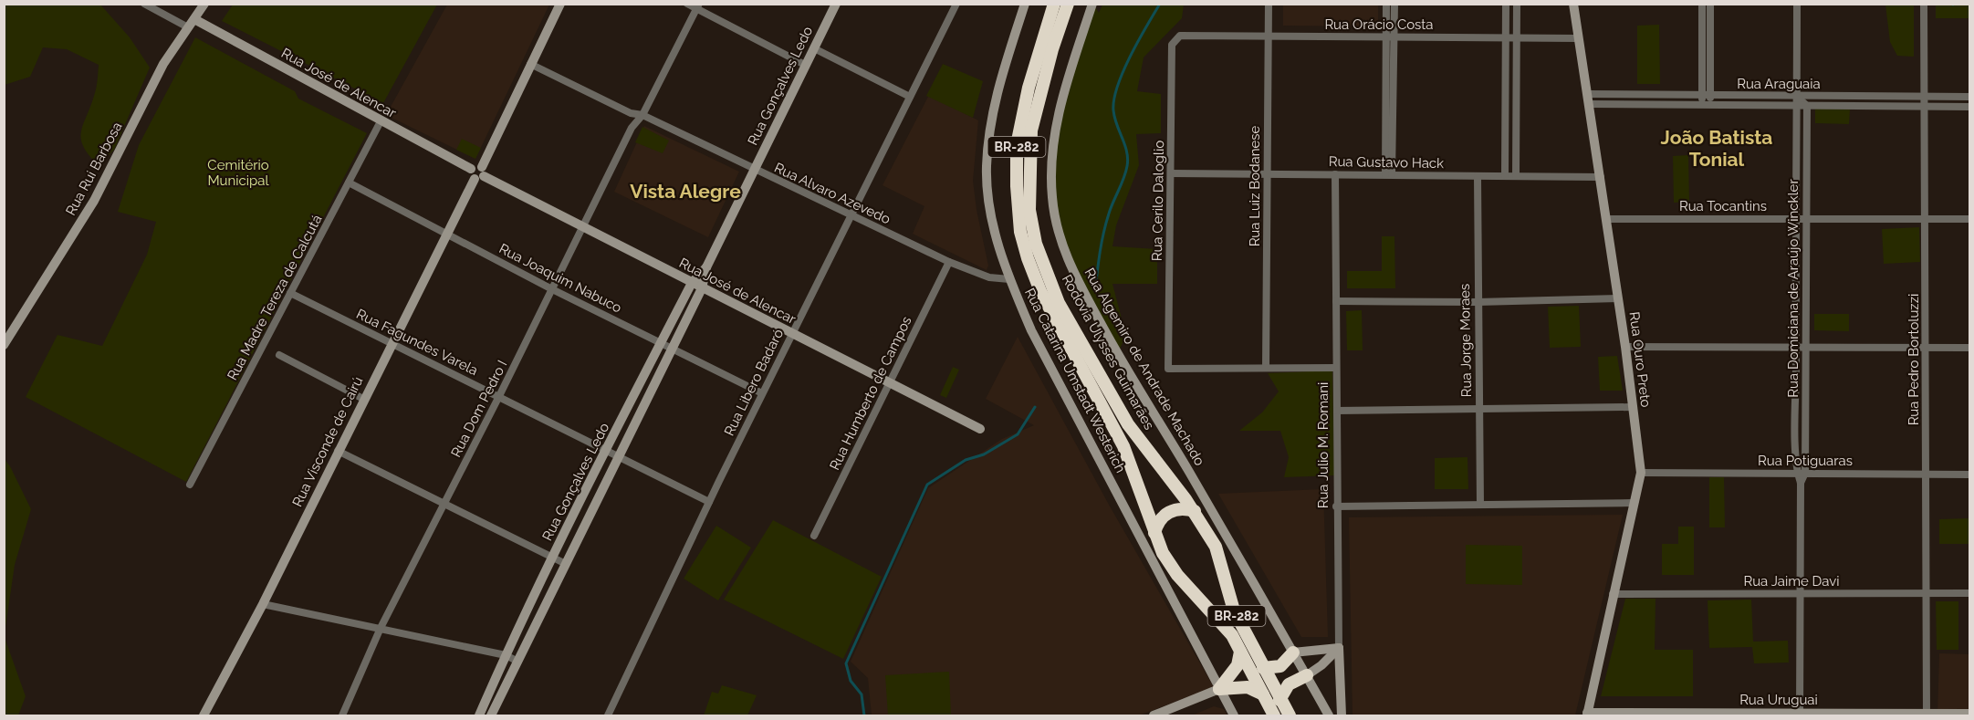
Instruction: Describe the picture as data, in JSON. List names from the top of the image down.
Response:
{
  "streets": {
    "highway": ["BR-282", "Rodovia Ulysses Guimarães"],
    "street": [
      "Rua Orácio Costa",
      "Rua José de Alencar",
      "Rua Araguaia",
      "Rua Gonçalves Ledo",
      "Rua Gustavo Hack",
      "Rua Rui Barbosa",
      "Rua Luiz Bodanese",
      "Rua Alvaro Azevedo",
      "Rua Cerilo Daloglio",
      "Rua Tocantins",
      "Rua Joaquim Nabuco",
      "Rua Domiciana de Araújo Winckler",
      "Rua Madre Tereza de Calcutá",
      "Rua Jorge Moraes",
      "Rua Fagundes Varela",
      "Rua Ouro Preto",
      "Rua Pedro Bortoluzzi",
      "Rua Algemiro de Andrade Machado",
      "Rua Catarina Umstadt Westerich",
      "Rua Libero Badaró",
      "Rua Humberto de Campos",
      "Rua Dom Pedro I",
      "Rua Visconde de Cairú",
      "Rua Julio M. Romani",
      "Rua Potiguaras",
      "Rua Jaime Davi",
      "Rua Uruguai"
    ]
  },
  "crossings": [
    ["Rua Orácio Costa", "Rua Luiz Bodanese"],
    ["Rua Orácio Costa", "Rua Cerilo Daloglio"],
    ["Rua Orácio Costa", "Rua Ouro Preto"],
    ["Rua José de Alencar", "Rua Gonçalves Ledo"],
    ["Rua José de Alencar", "Rua Rui Barbosa"],
    ["Rua José de Alencar", "Rua Madre Tereza de Calcutá"],
    ["Rua José de Alencar", "Rua Libero Badaró"],
    ["Rua José de Alencar", "Rua Humberto de Campos"],
    ["Rua José de Alencar", "Rua Dom Pedro I"],
    ["Rua José de Alencar", "Rua Visconde de Cairú"],
    ["Rua Araguaia", "Rua Domiciana de Araújo Winckler"],
    ["Rua Araguaia", "Rua Ouro Preto"],
    ["Rua Araguaia", "Rua Pedro Bortoluzzi"],
    ["Rua Gonçalves Ledo", "Rua Alvaro Azevedo"],
    ["Rua Gonçalves Ledo", "Rua Joaquim Nabuco"],
    ["Rua Gonçalves Ledo", "Rua Fagundes Varela"],
    ["Rua Gustavo Hack", "Rua Luiz Bodanese"],
    ["Rua Gustavo Hack", "Rua Cerilo Daloglio"],
    ["Rua Gustavo Hack", "Rua Jorge Moraes"],
    ["Rua Gustavo Hack", "Rua Ouro Preto"],
    ["Rua Gustavo Hack", "Rua Julio M. Romani"],
    ["Rua Luiz Bodanese", "Rua Cerilo Daloglio"],
    ["Rua Alvaro Azevedo", "Rua Catarina Umstadt Westerich"],
    ["Rua Alvaro Azevedo", "Rua Libero Badaró"],
    ["Rua Alvaro Azevedo", "Rua Humberto de Campos"],
    ["Rua Alvaro Azevedo", "Rua Dom Pedro I"],
    ["Rua Alvaro Azevedo", "Rua Visconde de Cairú"],
    ["Rua Tocantins", "Rua Domiciana de Araújo Winckler"],
    ["Rua Tocantins", "Rua Ouro Preto"],
    ["Rua Tocantins", "Rua Pedro Bortoluzzi"],
    ["Rua Joaquim Nabuco", "Rua Madre Tereza de Calcutá"],
    ["Rua Joaquim Nabuco", "Rua Libero Badaró"],
    ["Rua Joaquim Nabuco", "Rua Dom Pedro I"],
    ["Rua Joaquim Nabuco", "Rua Visconde de Cairú"],
    ["Rua Domiciana de Araújo Winckler", "Rua Potiguaras"],
    ["Rua Domiciana de Araújo Winckler", "Rua Jaime Davi"],
    ["Rua Domiciana de Araújo Winckler", "Rua Uruguai"],
    ["Rua Madre Tereza de Calcutá", "Rua Fagundes Varela"],
    ["Rua Fagundes Varela", "Rua Libero Badaró"],
    ["Rua Fagundes Varela", "Rua Dom Pedro I"],
    ["Rua Fagundes Varela", "Rua Visconde de Cairú"],
    ["Rua Ouro Preto", "Rua Potiguaras"],
    ["Rua Ouro Preto", "Rua Jaime Davi"],
    ["Rua Ouro Preto", "Rua Uruguai"],
    ["Rua Pedro Bortoluzzi", "Rua Potiguaras"],
    ["Rua Pedro Bortoluzzi", "Rua Jaime Davi"],
    ["Rua Pedro Bortoluzzi", "Rua Uruguai"]
  ],
  "districts": ["João Batista Tonial", "Vista Alegre"],
  "parks": ["Cemitério Municipal"]
}
